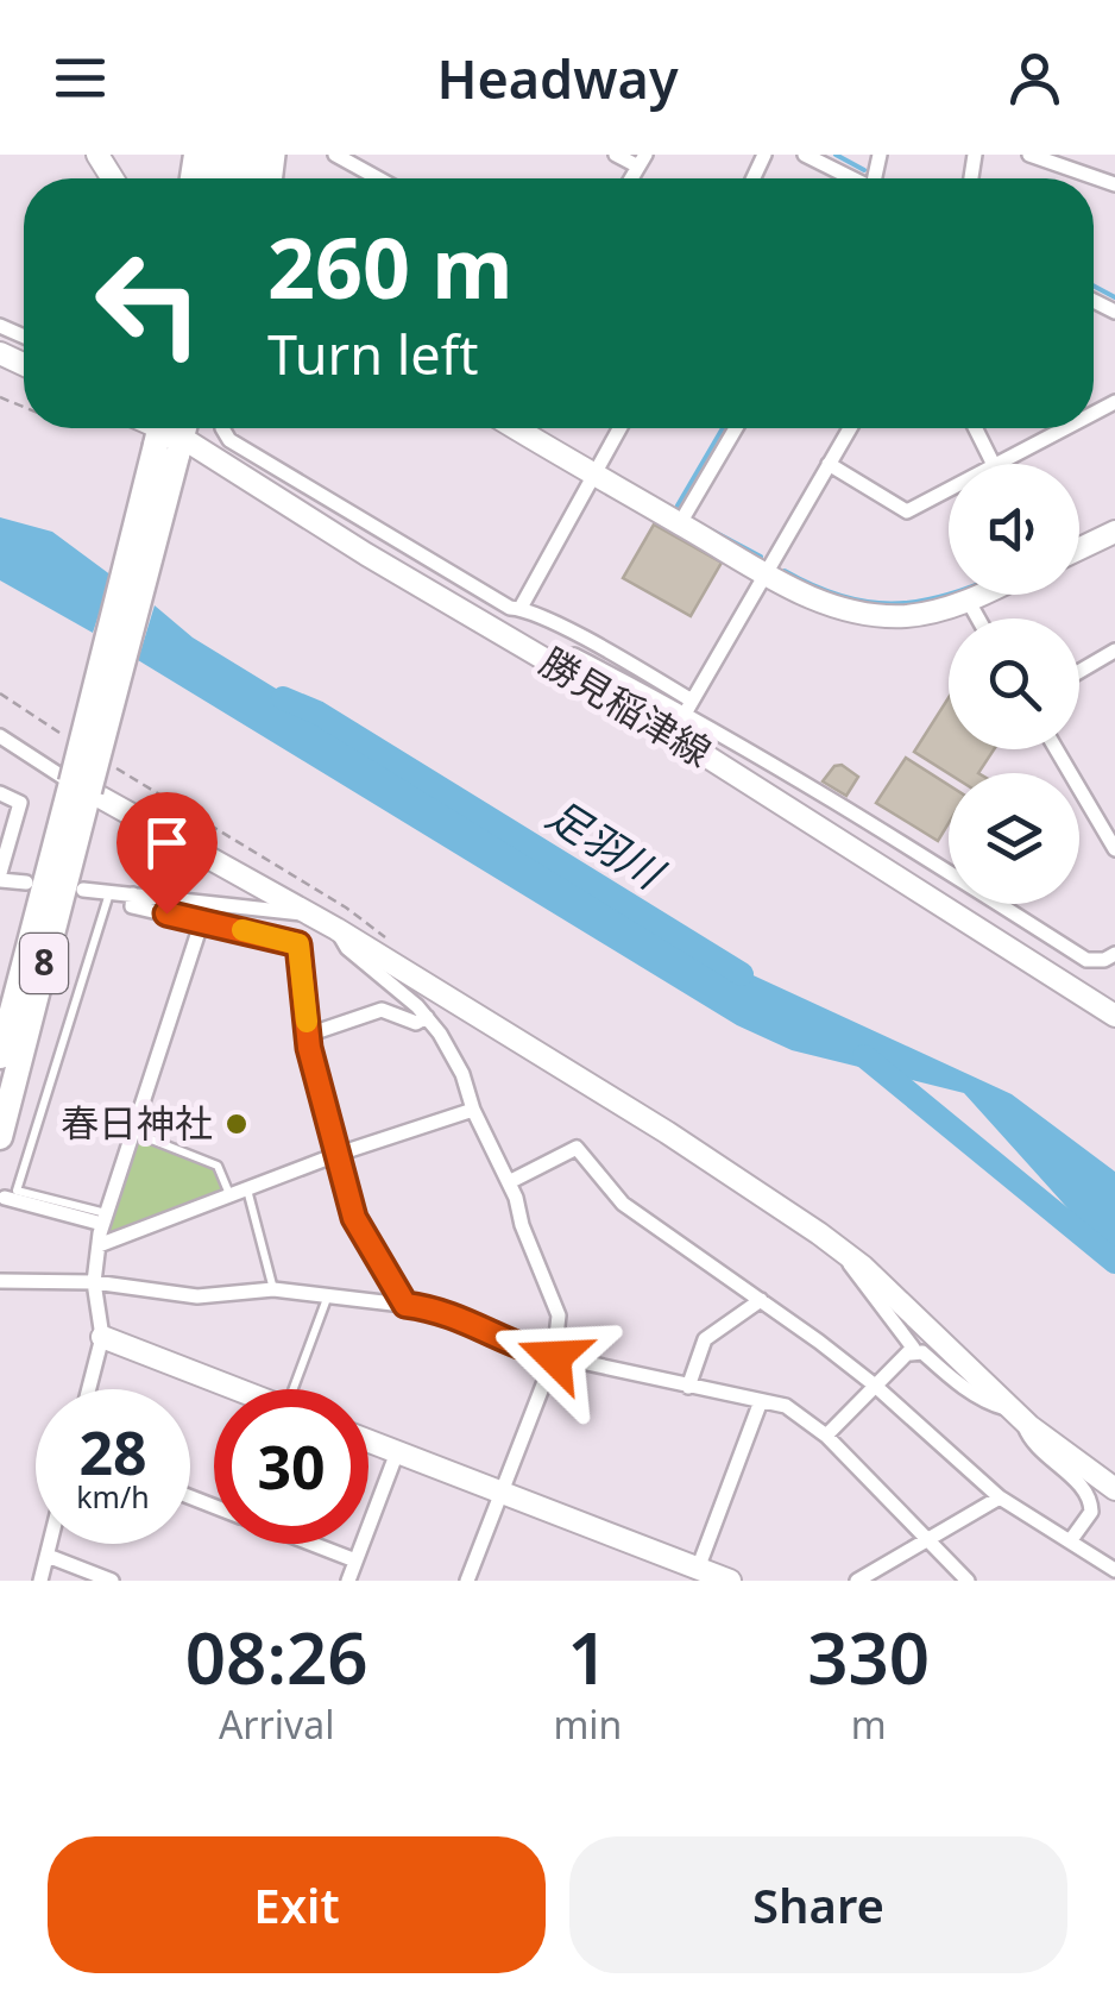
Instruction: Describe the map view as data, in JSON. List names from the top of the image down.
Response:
{
  "streets": {
    "highway": ["8"],
    "street": ["勝見稲津線"]
  },
  "crossings": [
    ["勝見稲津線", "8"]
  ],
  "water": ["足羽川"],
  "places": ["春日神社"],
  "page": {
    "header": "Headway",
    "turn": ["260 m", "Turn left"],
    "speed": "28 km/h",
    "limit": "30",
    "eta": [
      "08:26",
      "Arrival",
      "1",
      "min",
      "330",
      "m"
    ],
    "buttons": ["Exit", "Share"]
  }
}
